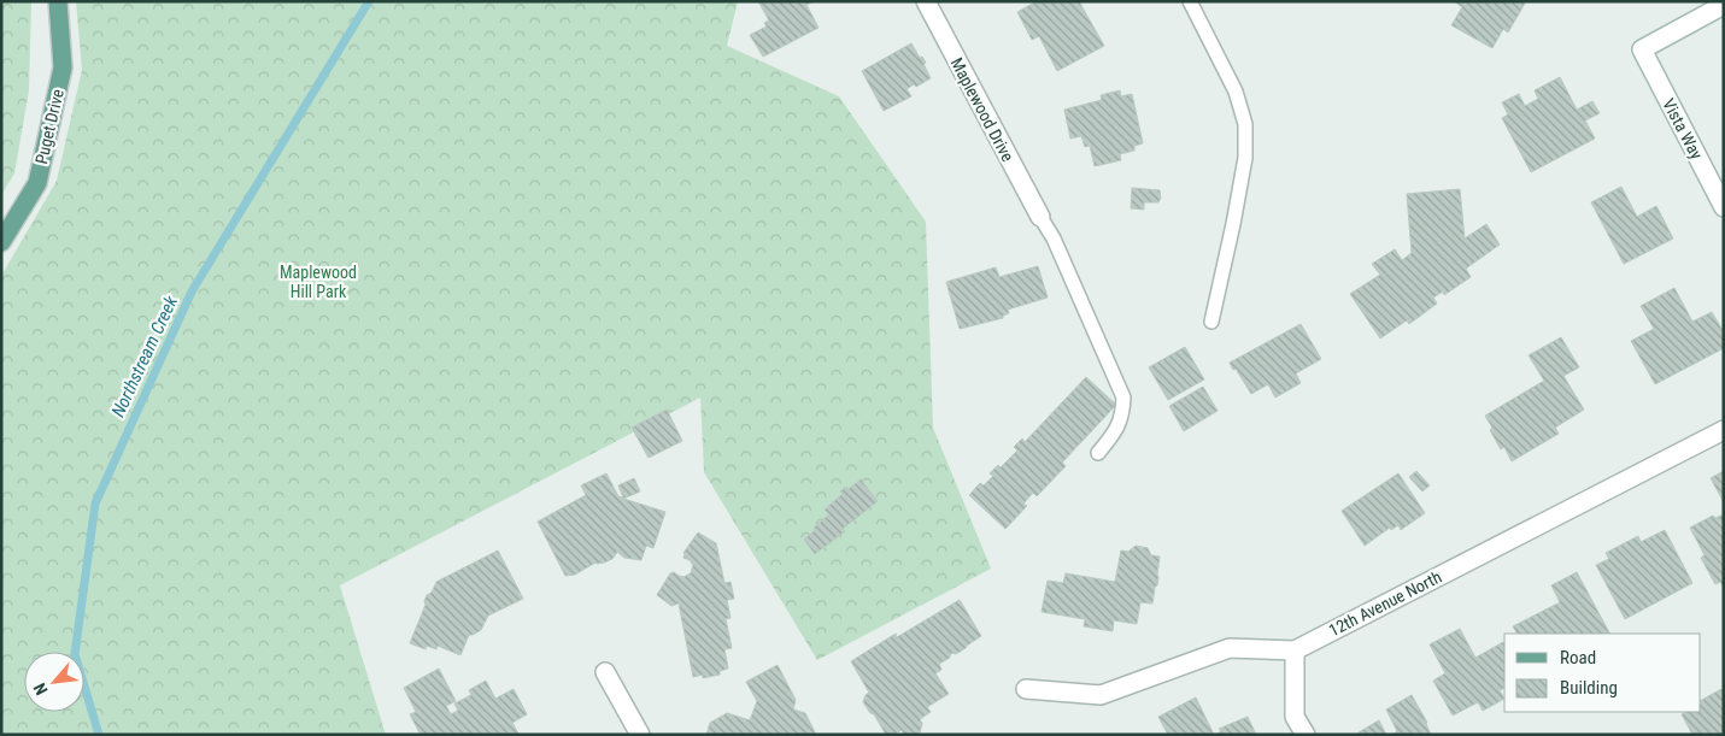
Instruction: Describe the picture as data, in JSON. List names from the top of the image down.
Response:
{
  "streets": {
    "main road": ["Puget Drive"],
    "street": ["Maplewood Drive", "Vista Way", "12th Avenue North"]
  },
  "water": ["Northstream Creek"],
  "parks": ["Maplewood Hill Park"],
  "legend": ["Road", "Building"],
  "north": "bottom left"
}
